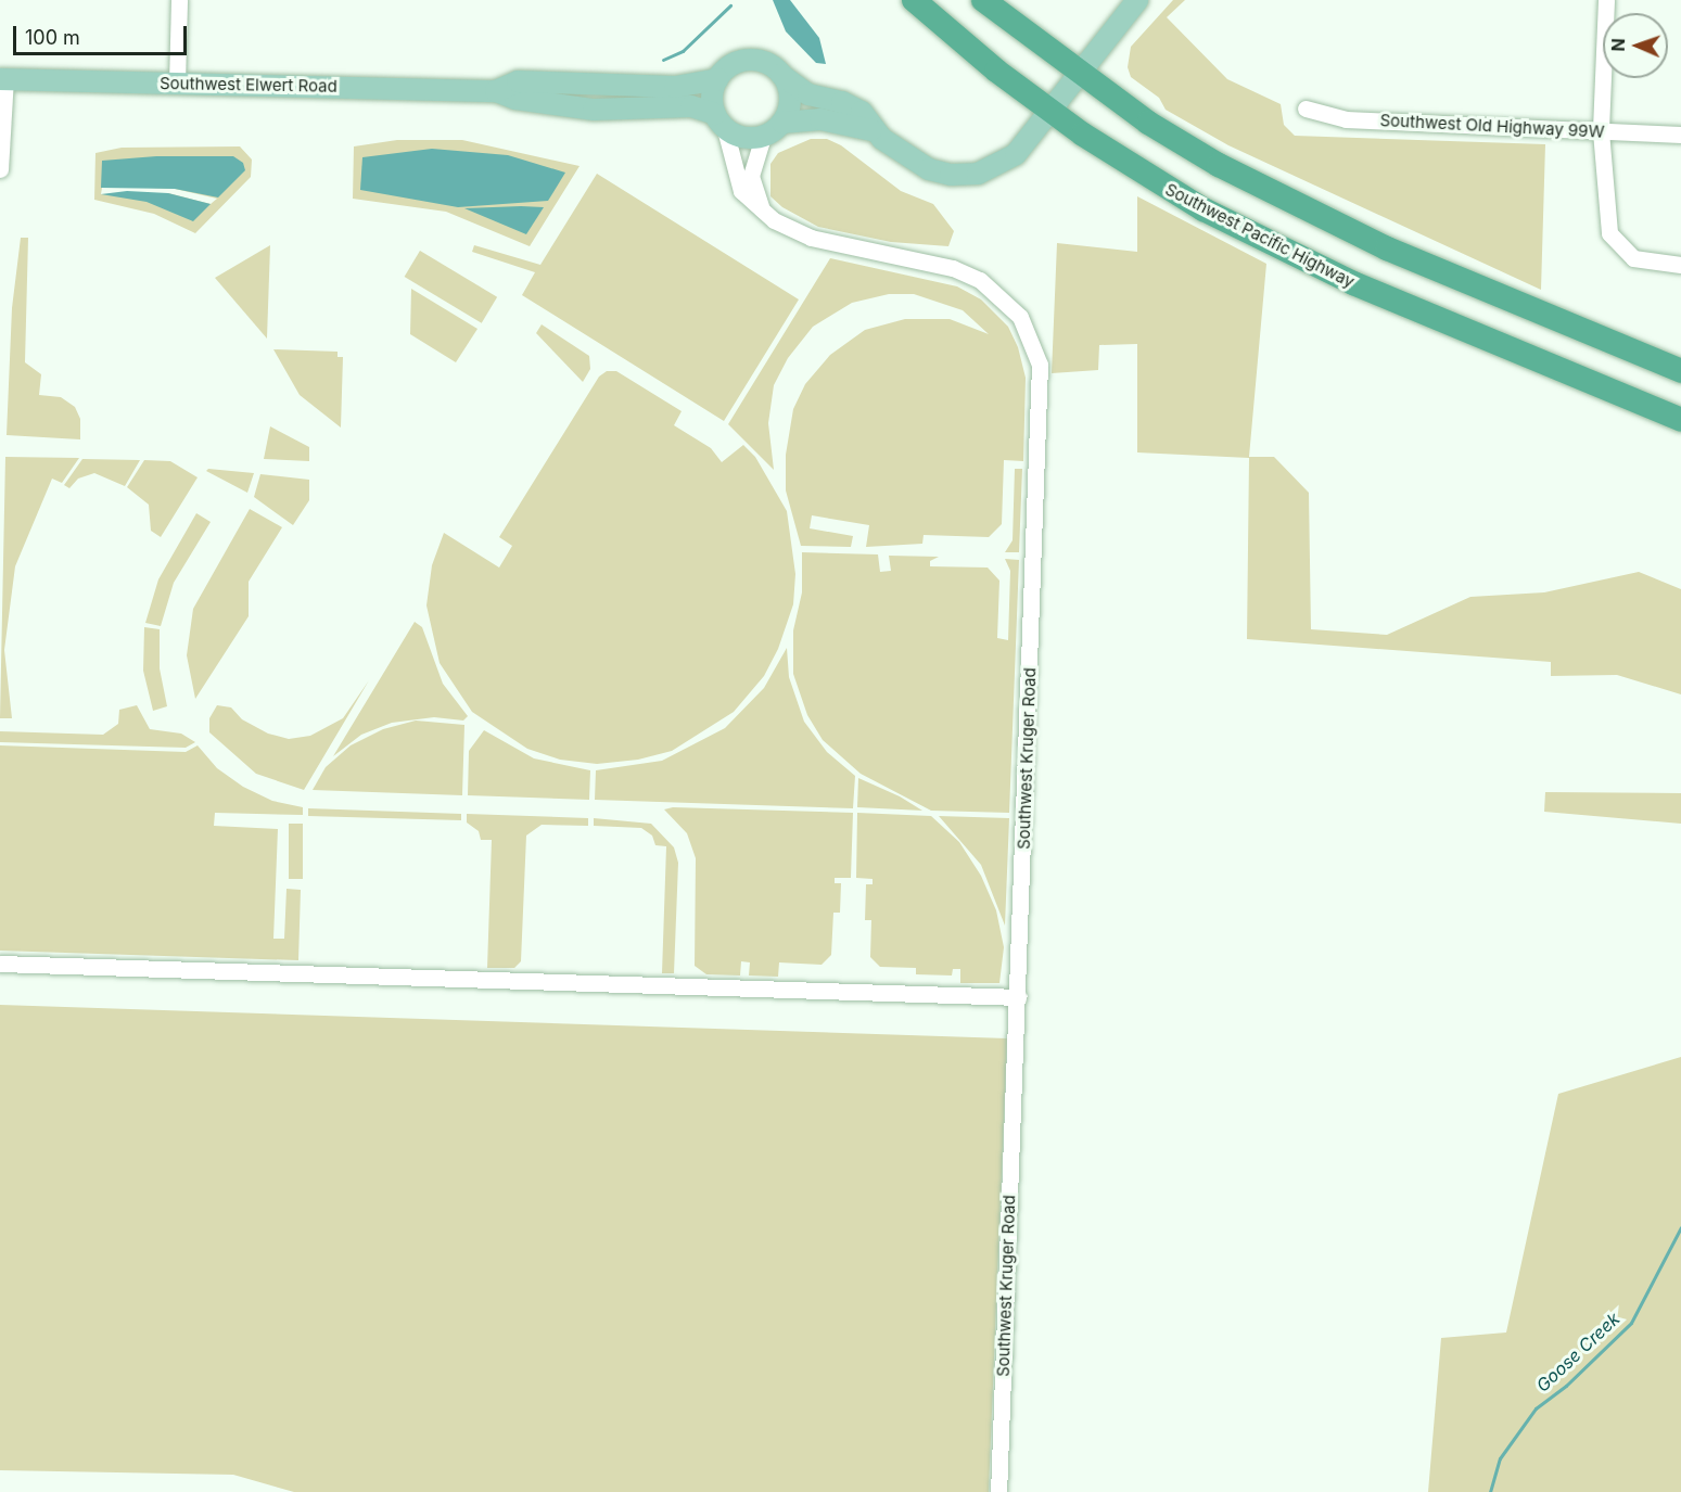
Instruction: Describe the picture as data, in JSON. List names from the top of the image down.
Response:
{
  "streets": {
    "highway": ["Southwest Pacific Highway"],
    "main road": ["Southwest Elwert Road"],
    "street": ["Southwest Old Highway 99W", "Southwest Kruger Road"]
  },
  "crossings": [
    ["Southwest Elwert Road", "Southwest Kruger Road"]
  ],
  "water": ["Goose Creek"],
  "scale_bar": "100 m",
  "north": "left"
}
